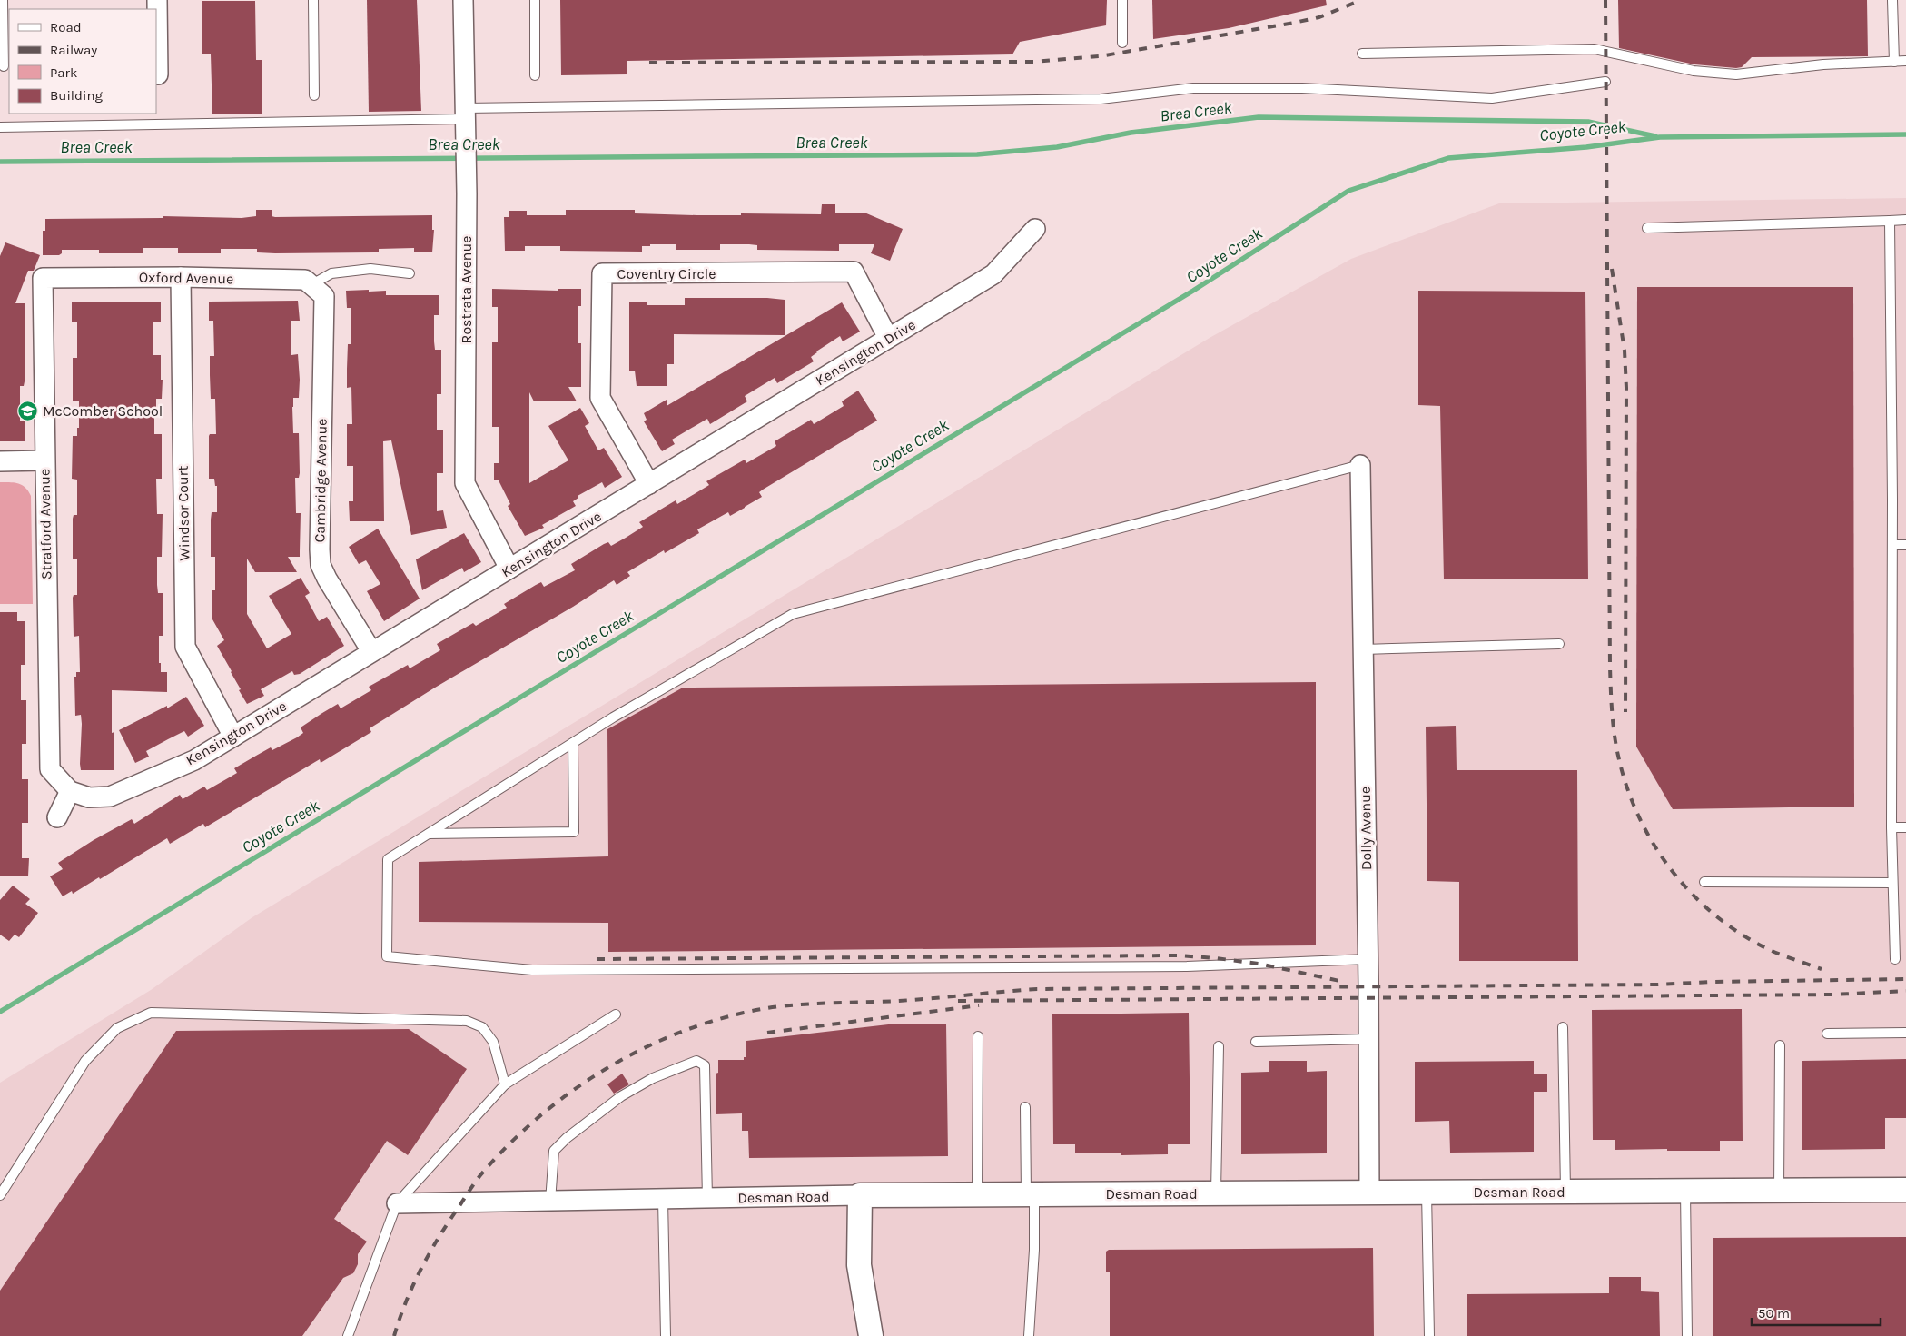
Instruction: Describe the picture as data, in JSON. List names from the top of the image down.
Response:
{
  "streets": {
    "street": [
      "Coventry Circle",
      "Oxford Avenue",
      "Rostrata Avenue",
      "Kensington Drive",
      "Cambridge Avenue",
      "Windsor Court",
      "Stratford Avenue",
      "Dolly Avenue",
      "Desman Road"
    ]
  },
  "crossings": [
    ["Coventry Circle", "Kensington Drive"],
    ["Oxford Avenue", "Cambridge Avenue"],
    ["Oxford Avenue", "Windsor Court"],
    ["Oxford Avenue", "Stratford Avenue"],
    ["Rostrata Avenue", "Kensington Drive"],
    ["Kensington Drive", "Cambridge Avenue"],
    ["Kensington Drive", "Windsor Court"],
    ["Kensington Drive", "Stratford Avenue"],
    ["Dolly Avenue", "Desman Road"]
  ],
  "water": ["Brea Creek", "Coyote Creek"],
  "places": {
    "school or university": ["McComber School"]
  },
  "legend": [
    "Road",
    "Railway",
    "Park",
    "Building"
  ],
  "scale_bar": "50 m"
}
